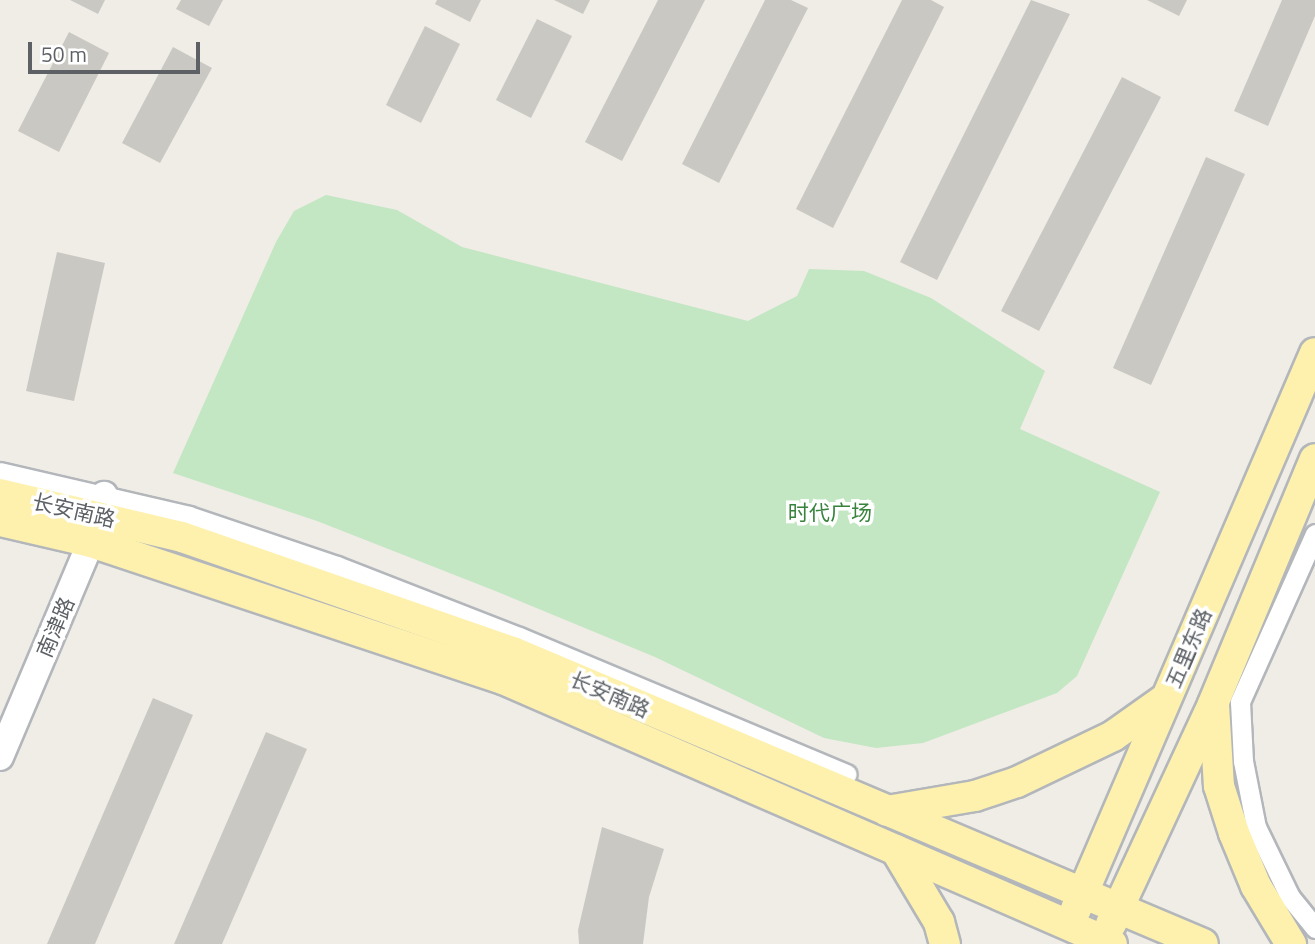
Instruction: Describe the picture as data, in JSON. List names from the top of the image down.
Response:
{
  "streets": {
    "main road": ["长安南路", "五里东路"],
    "street": ["南津路"]
  },
  "crossings": [
    ["长安南路", "南津路"],
    ["长安南路", "五里东路"]
  ],
  "parks": ["时代广场"],
  "scale_bar": "50 m"
}
